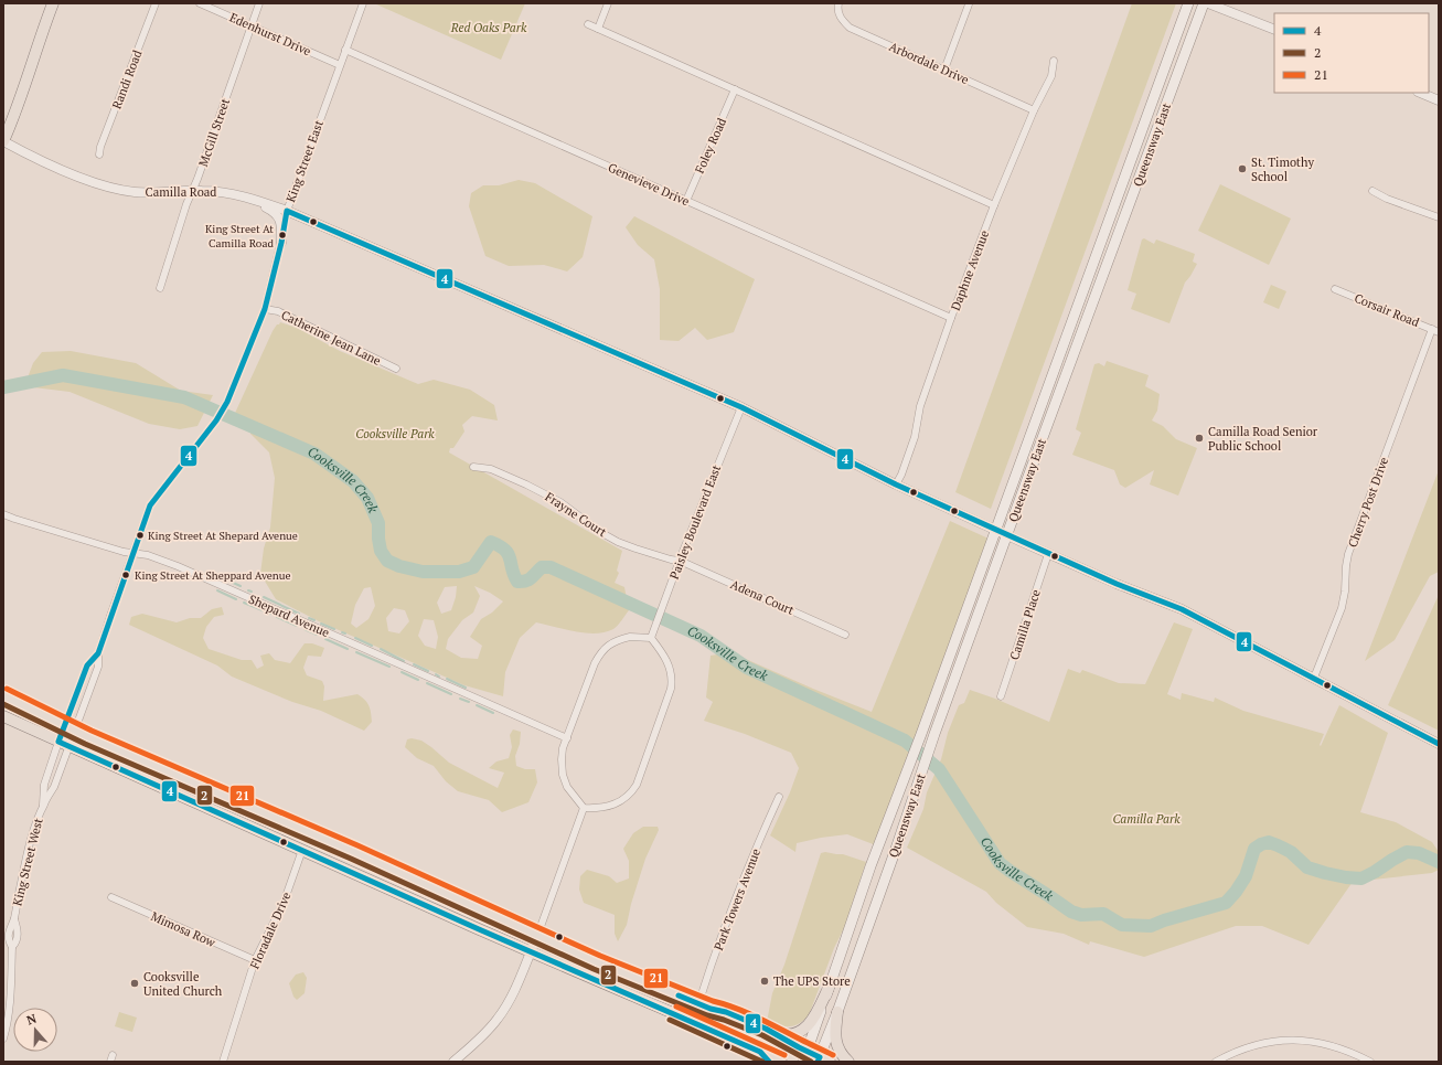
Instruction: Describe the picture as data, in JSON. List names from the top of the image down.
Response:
{
  "streets": {
    "main road": ["Queensway East"],
    "street": [
      "Edenhurst Drive",
      "Arbordale Drive",
      "Randi Road",
      "McGill Street",
      "Foley Road",
      "King Street East",
      "Genevieve Drive",
      "Camilla Road",
      "Daphne Avenue",
      "Corsair Road",
      "Catherine Jean Lane",
      "Cherry Post Drive",
      "Frayne Court",
      "Paisley Boulevard East",
      "Adena Court",
      "Shepard Avenue",
      "Camilla Place",
      "King Street West",
      "Park Towers Avenue",
      "Mimosa Row",
      "Floradale Drive"
    ]
  },
  "crossings": [
    ["Edenhurst Drive", "McGill Street"],
    ["Edenhurst Drive", "King Street East"],
    ["Arbordale Drive", "Daphne Avenue"],
    ["McGill Street", "Camilla Road"],
    ["Queensway East", "Camilla Road"],
    ["Foley Road", "Genevieve Drive"],
    ["King Street East", "Genevieve Drive"],
    ["King Street East", "Camilla Road"],
    ["King Street East", "Catherine Jean Lane"],
    ["King Street East", "Shepard Avenue"],
    ["Genevieve Drive", "Daphne Avenue"],
    ["Camilla Road", "Daphne Avenue"],
    ["Camilla Road", "Cherry Post Drive"],
    ["Camilla Road", "Paisley Boulevard East"],
    ["Camilla Road", "Camilla Place"],
    ["Corsair Road", "Cherry Post Drive"],
    ["Frayne Court", "Paisley Boulevard East"],
    ["Frayne Court", "Adena Court"],
    ["Paisley Boulevard East", "Adena Court"],
    ["Mimosa Row", "Floradale Drive"]
  ],
  "water": ["Cooksville Creek"],
  "parks": ["Red Oaks Park", "Cooksville Park", "Camilla Park"],
  "places": [
    "St. Timothy School",
    "King Street At Camilla Road",
    "Camilla Road Senior Public School",
    "King Street At Shepard Avenue",
    "King Street At Sheppard Avenue",
    "The UPS Store",
    "Cooksville United Church"
  ],
  "lines": ["transit line 4", "transit line 21", "transit line 2"],
  "legend": ["4", "2", "21"],
  "north": "top"
}
